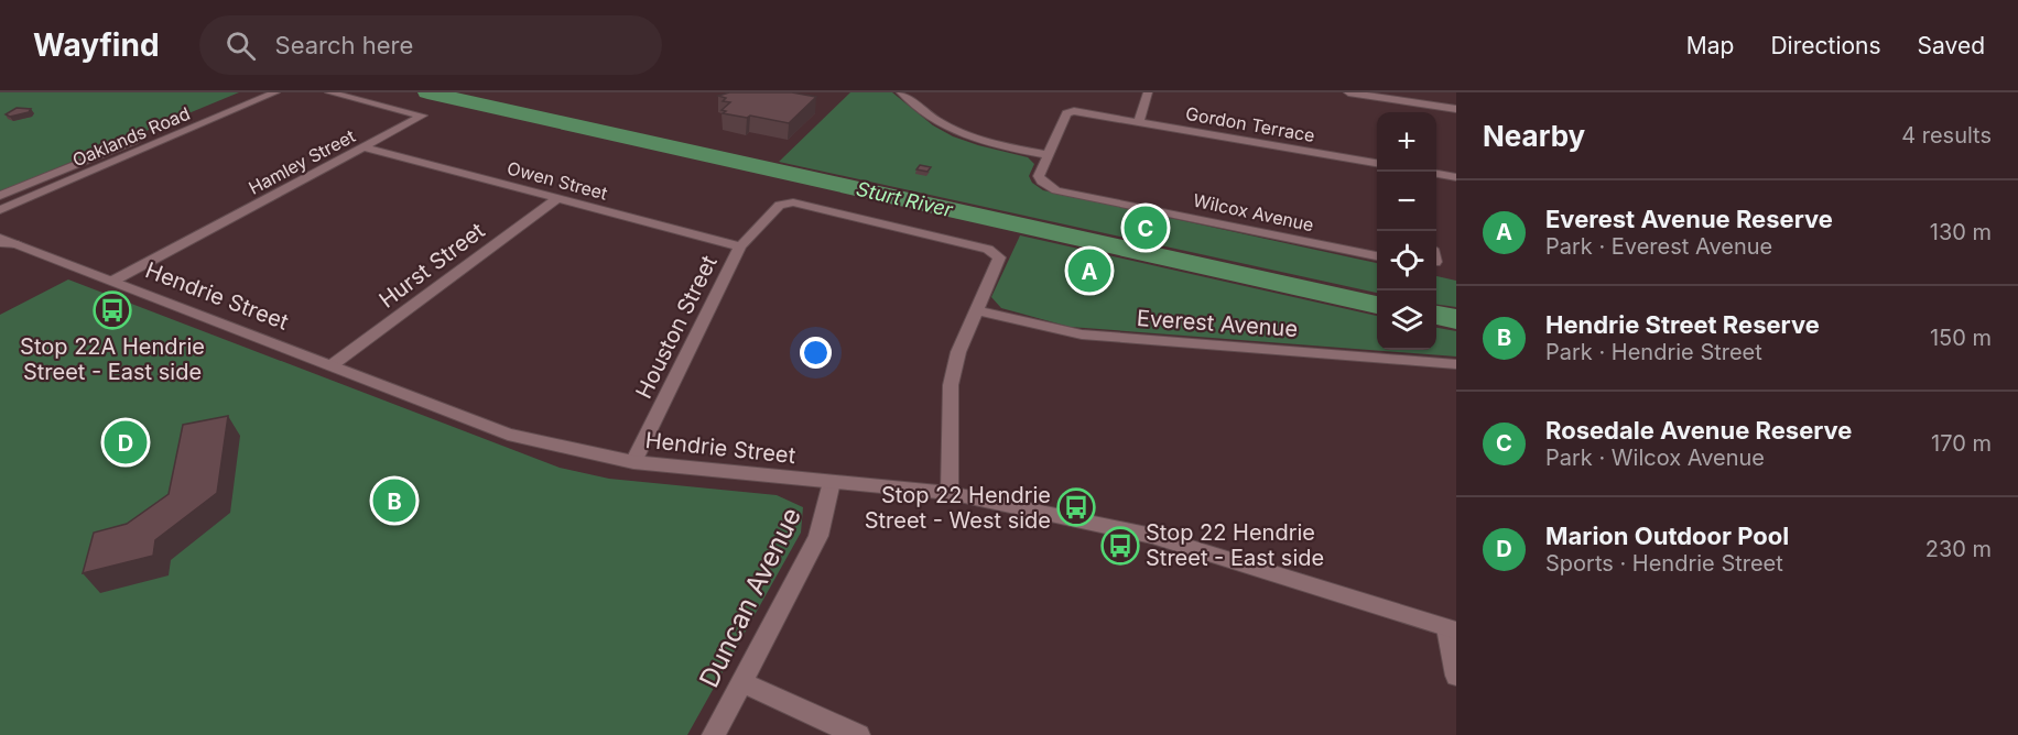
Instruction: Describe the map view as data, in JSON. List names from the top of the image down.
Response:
{
  "streets": {
    "street": [
      "Gordon Terrace",
      "Oaklands Road",
      "Hamley Street",
      "Owen Street",
      "Wilcox Avenue",
      "Hurst Street",
      "Hendrie Street",
      "Everest Avenue",
      "Houston Street",
      "Duncan Avenue"
    ]
  },
  "crossings": [
    ["Gordon Terrace", "Wilcox Avenue"],
    ["Hamley Street", "Owen Street"],
    ["Hamley Street", "Hendrie Street"],
    ["Owen Street", "Hurst Street"],
    ["Owen Street", "Houston Street"],
    ["Hurst Street", "Hendrie Street"],
    ["Hendrie Street", "Houston Street"],
    ["Hendrie Street", "Duncan Avenue"],
    ["Everest Avenue", "Houston Street"]
  ],
  "water": ["Sturt River"],
  "places": {
    "bus stop": ["Stop 22A Hendrie Street - East side", "Stop 22 Hendrie Street - West side", "Stop 22 Hendrie Street - East side"]
  },
  "page": {
    "header": "Wayfind",
    "search": "Search here",
    "nav": ["Map", "Directions", "Saved"],
    "heading": ["Nearby", "4 results"],
    "map_buttons": ["+", "−"],
    "list": [
      {
        "mark": "A",
        "name": "Everest Avenue Reserve",
        "note": "Park · Everest Avenue",
        "value": "130 m"
      },
      {
        "mark": "B",
        "name": "Hendrie Street Reserve",
        "note": "Park · Hendrie Street",
        "value": "150 m"
      },
      {
        "mark": "C",
        "name": "Rosedale Avenue Reserve",
        "note": "Park · Wilcox Avenue",
        "value": "170 m"
      },
      {
        "mark": "D",
        "name": "Marion Outdoor Pool",
        "note": "Sports · Hendrie Street",
        "value": "230 m"
      }
    ],
    "pins": [
      "C",
      "A",
      "D",
      "B"
    ]
  }
}
